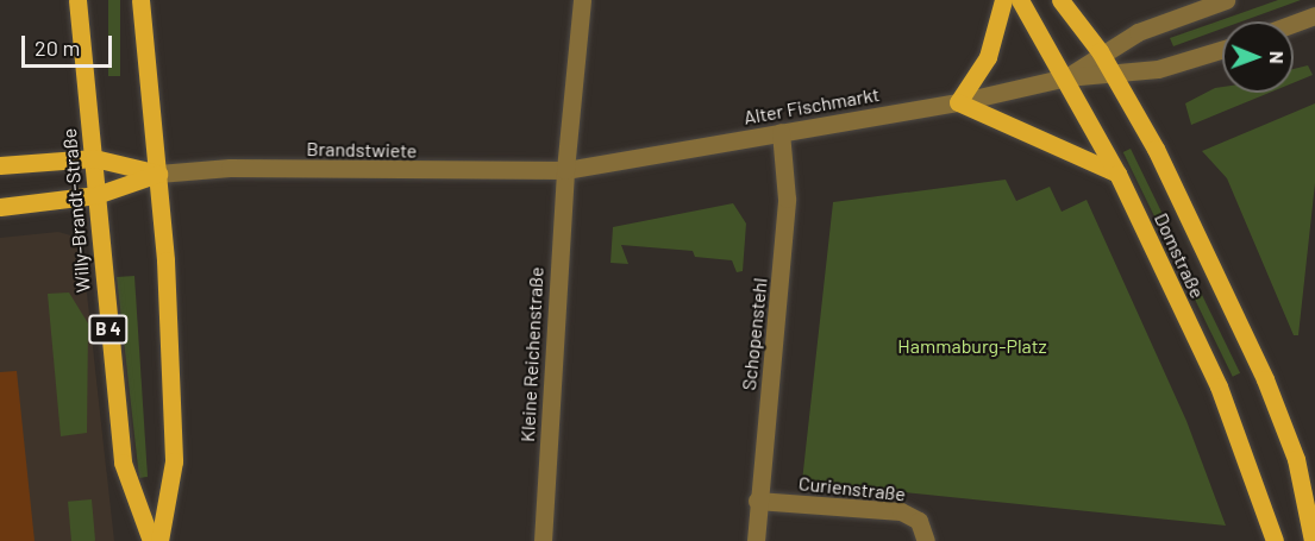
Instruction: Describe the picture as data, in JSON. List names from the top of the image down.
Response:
{
  "streets": {
    "main road": [
      "Brandstwiete",
      "Willy-Brandt-Straße",
      "Domstraße",
      "B 4"
    ],
    "street": [
      "Alter Fischmarkt",
      "Schopenstehl",
      "Kleine Reichenstraße",
      "Curienstraße"
    ]
  },
  "crossings": [
    ["Alter Fischmarkt", "Brandstwiete"],
    ["Alter Fischmarkt", "Domstraße"],
    ["Alter Fischmarkt", "Schopenstehl"],
    ["Alter Fischmarkt", "Kleine Reichenstraße"],
    ["Brandstwiete", "Willy-Brandt-Straße"],
    ["Brandstwiete", "Kleine Reichenstraße"],
    ["Schopenstehl", "Curienstraße"]
  ],
  "parks": ["Hammaburg-Platz"],
  "scale_bar": "20 m",
  "north": "right"
}
